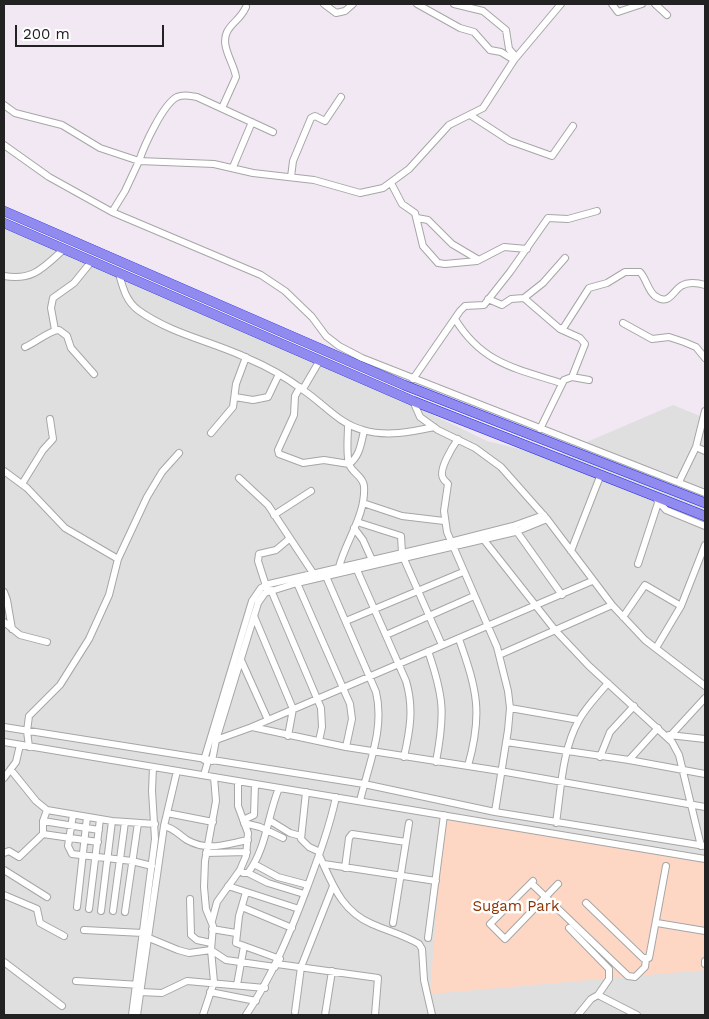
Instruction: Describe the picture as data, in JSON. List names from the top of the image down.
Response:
{
  "parks": ["Sugam Park"],
  "scale_bar": "200 m"
}
